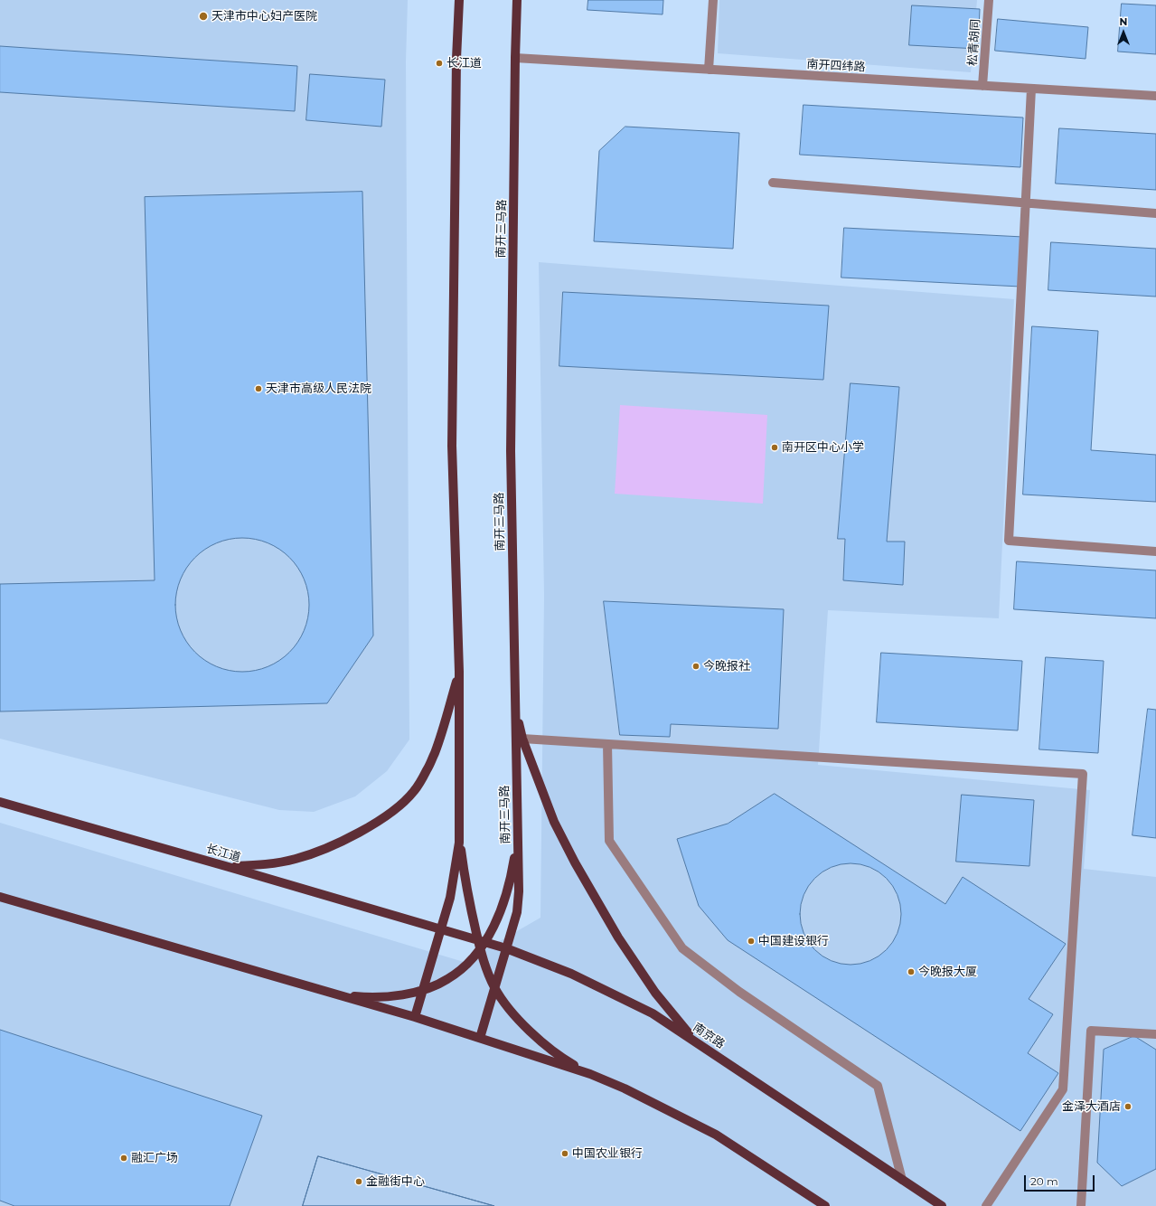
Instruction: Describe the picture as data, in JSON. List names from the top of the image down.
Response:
{
  "streets": {
    "main road": ["南开三马路", "长江道", "南京路"],
    "street": ["松青胡同", "南开四纬路"]
  },
  "crossings": [
    ["松青胡同", "南开四纬路"],
    ["南开四纬路", "南开三马路"],
    ["南开三马路", "南京路"],
    ["长江道", "南京路"]
  ],
  "places": [
    "天津市中心妇产医院",
    "长江道",
    "天津市高级人民法院",
    "南开区中心小学",
    "今晚报社",
    "中国建设银行",
    "今晚报大厦",
    "金泽大酒店",
    "中国农业银行",
    "融汇广场",
    "金融街中心"
  ],
  "scale_bar": "20 m",
  "north": "top"
}
